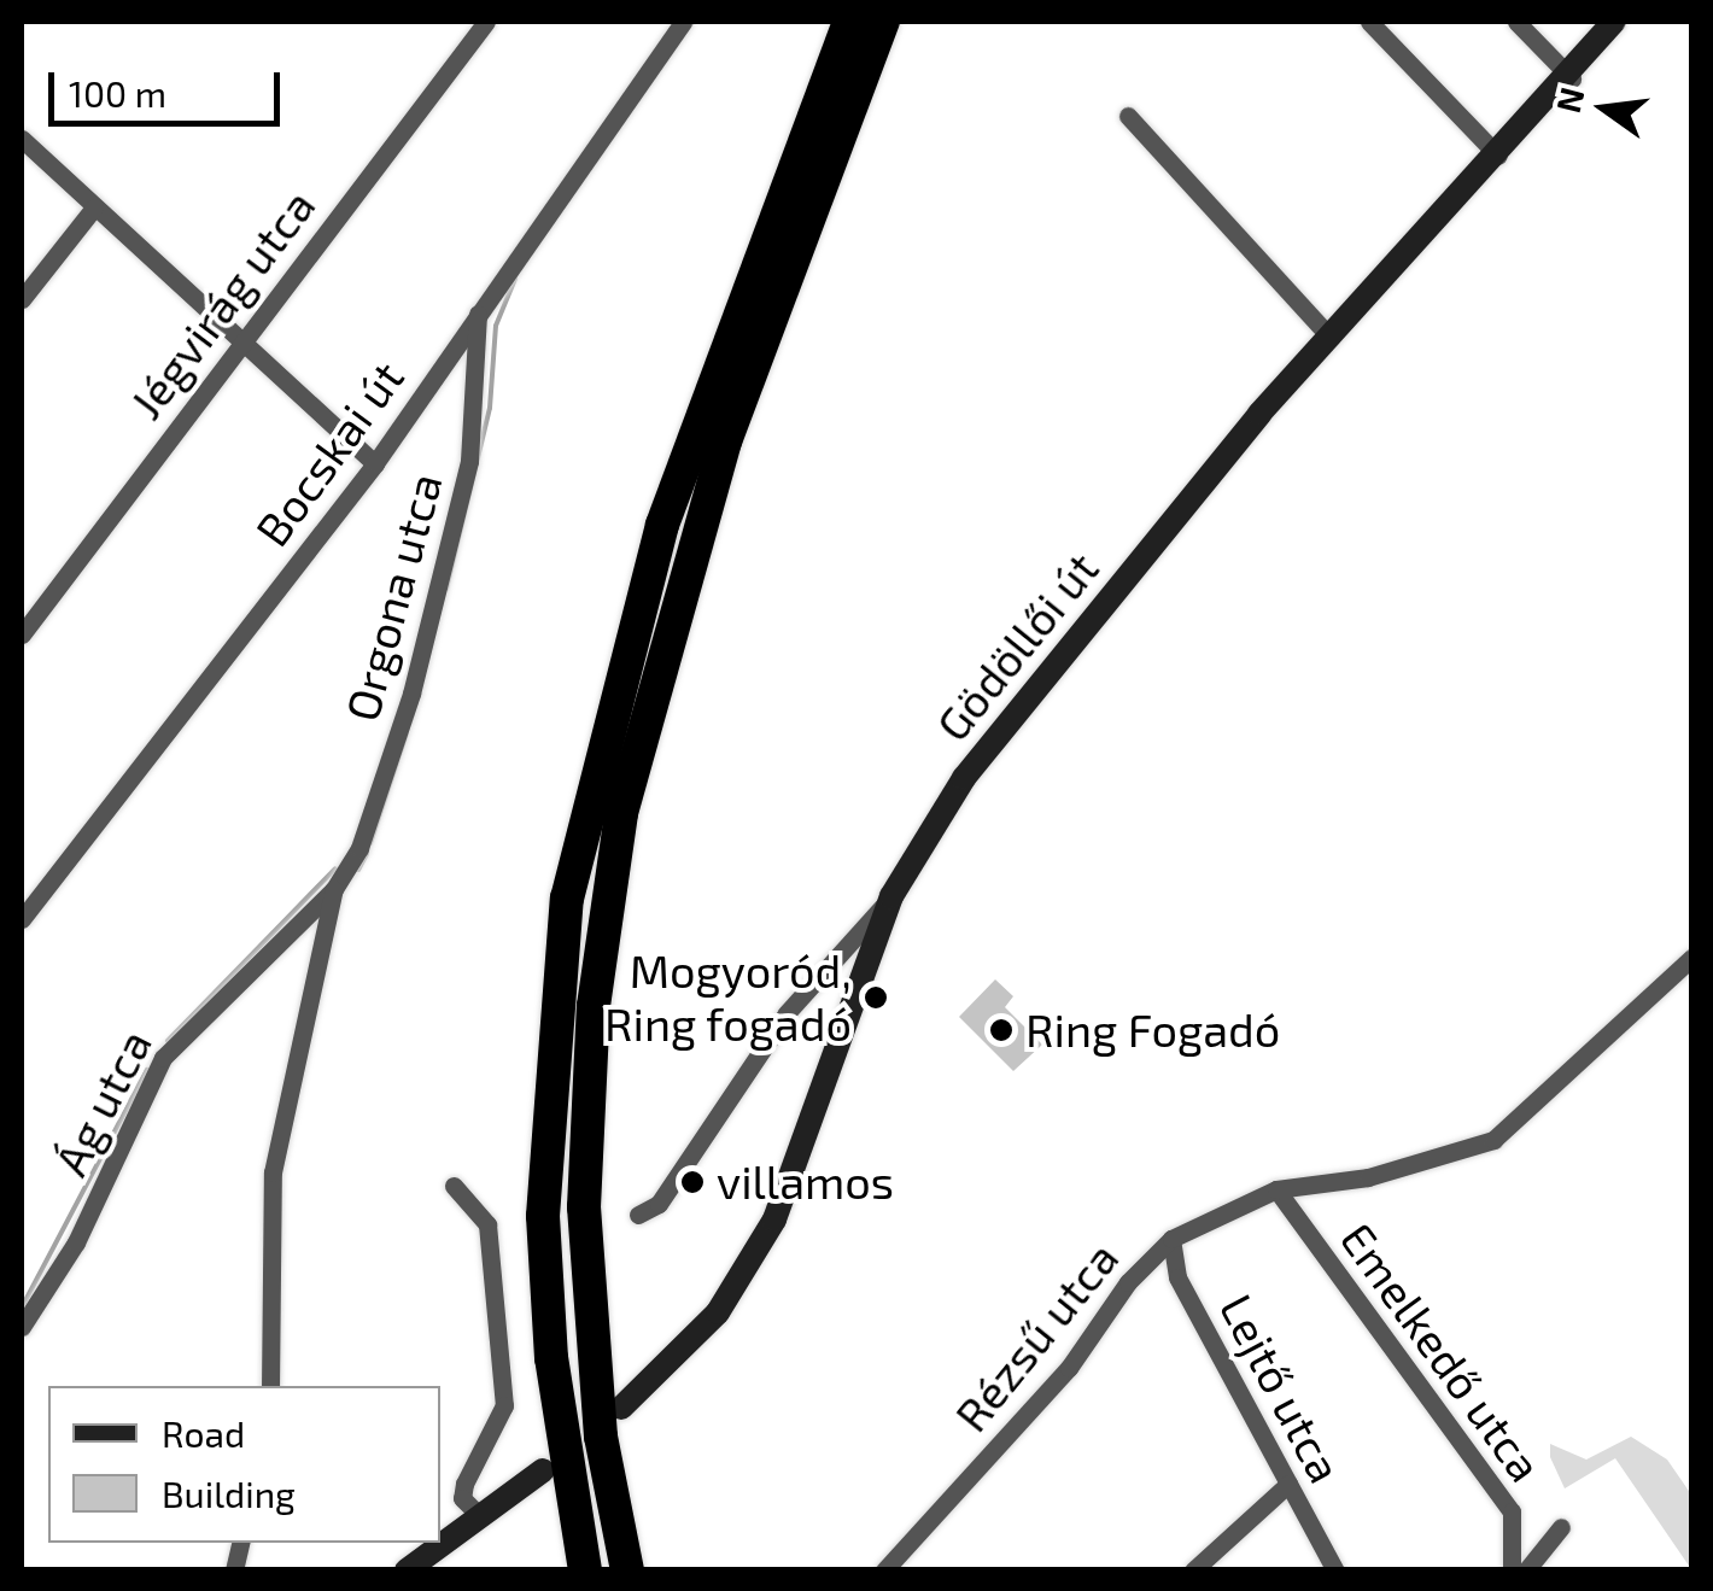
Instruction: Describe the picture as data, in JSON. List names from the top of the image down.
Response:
{
  "streets": {
    "main road": ["Gödöllői út"],
    "street": [
      "Jégvirág utca",
      "Bocskai út",
      "Orgona utca",
      "Ág utca",
      "Rézsű utca",
      "Emelkedő utca",
      "Lejtő utca"
    ]
  },
  "crossings": [
    ["Bocskai út", "Orgona utca"],
    ["Orgona utca", "Ág utca"],
    ["Rézsű utca", "Emelkedő utca"],
    ["Rézsű utca", "Lejtő utca"]
  ],
  "places": ["Mogyoród, Ring fogadó", "Ring Fogadó", "villamos"],
  "legend": ["Road", "Building"],
  "scale_bar": "100 m",
  "north": "left"
}
